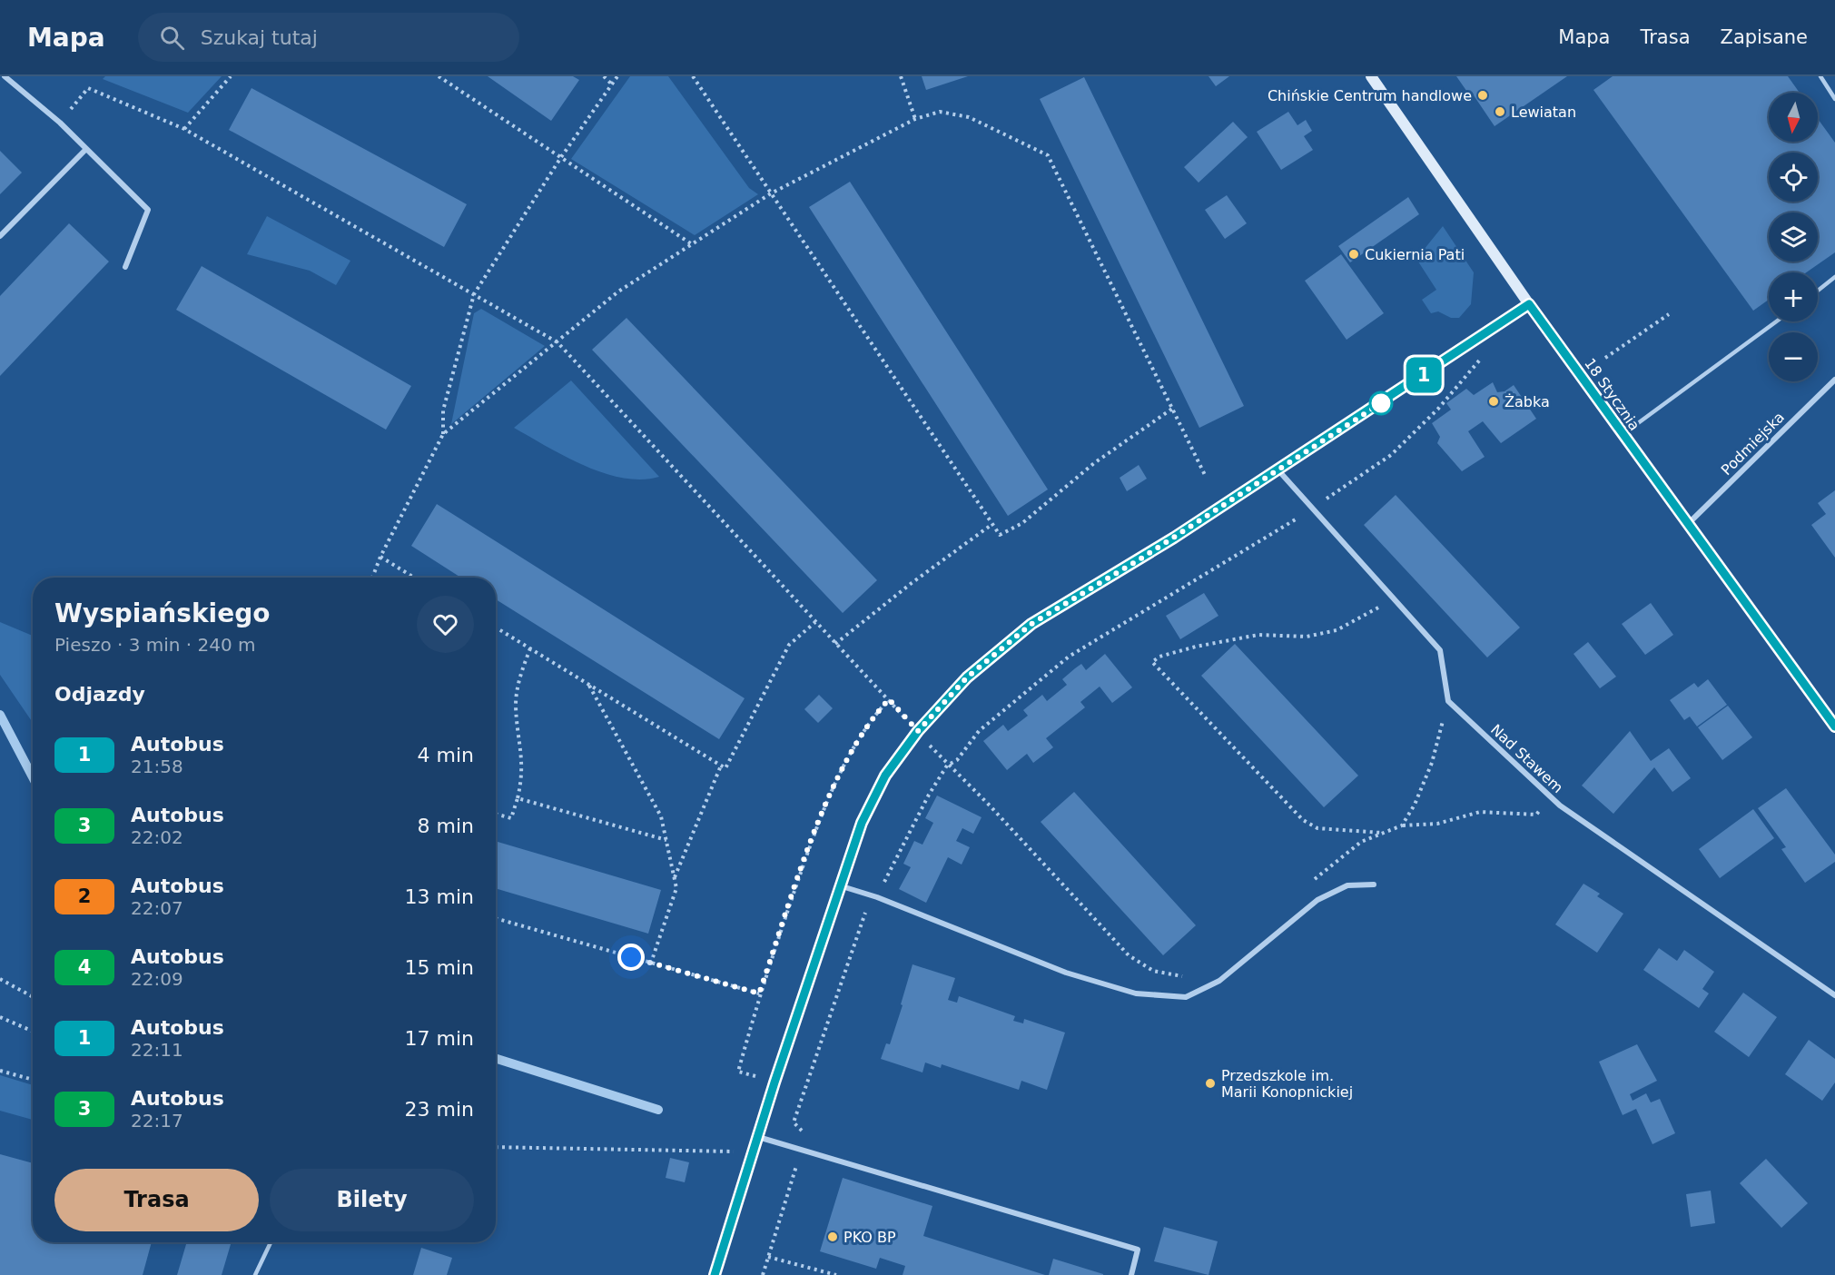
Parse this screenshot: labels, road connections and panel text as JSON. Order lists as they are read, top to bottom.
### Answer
{
  "streets": {
    "street": ["18 Stycznia", "Podmiejska", "Nad Stawem"]
  },
  "crossings": [
    ["18 Stycznia", "Podmiejska"]
  ],
  "places": [
    "Chińskie Centrum handlowe",
    "Lewiatan",
    "Cukiernia Pati",
    "Żabka",
    "Przedszkole im. Marii Konopnickiej",
    "PKO BP"
  ],
  "lines": ["bus line 1"],
  "north": "bottom",
  "page": {
    "header": "Mapa",
    "search": "Szukaj tutaj",
    "nav": ["Mapa", "Trasa", "Zapisane"],
    "on_map": "1",
    "map_buttons": ["+", "−"],
    "heading": [
      ["Wyspiańskiego", "Pieszo · 3 min · 240 m"],
      "Odjazdy"
    ],
    "list": [
      {
        "mark": "1",
        "name": "Autobus",
        "note": "21:58",
        "value": "4 min"
      },
      {
        "mark": "3",
        "name": "Autobus",
        "note": "22:02",
        "value": "8 min"
      },
      {
        "mark": "2",
        "name": "Autobus",
        "note": "22:07",
        "value": "13 min"
      },
      {
        "mark": "4",
        "name": "Autobus",
        "note": "22:09",
        "value": "15 min"
      },
      {
        "mark": "1",
        "name": "Autobus",
        "note": "22:11",
        "value": "17 min"
      },
      {
        "mark": "3",
        "name": "Autobus",
        "note": "22:17",
        "value": "23 min"
      }
    ],
    "buttons": ["Trasa", "Bilety"]
  }
}
